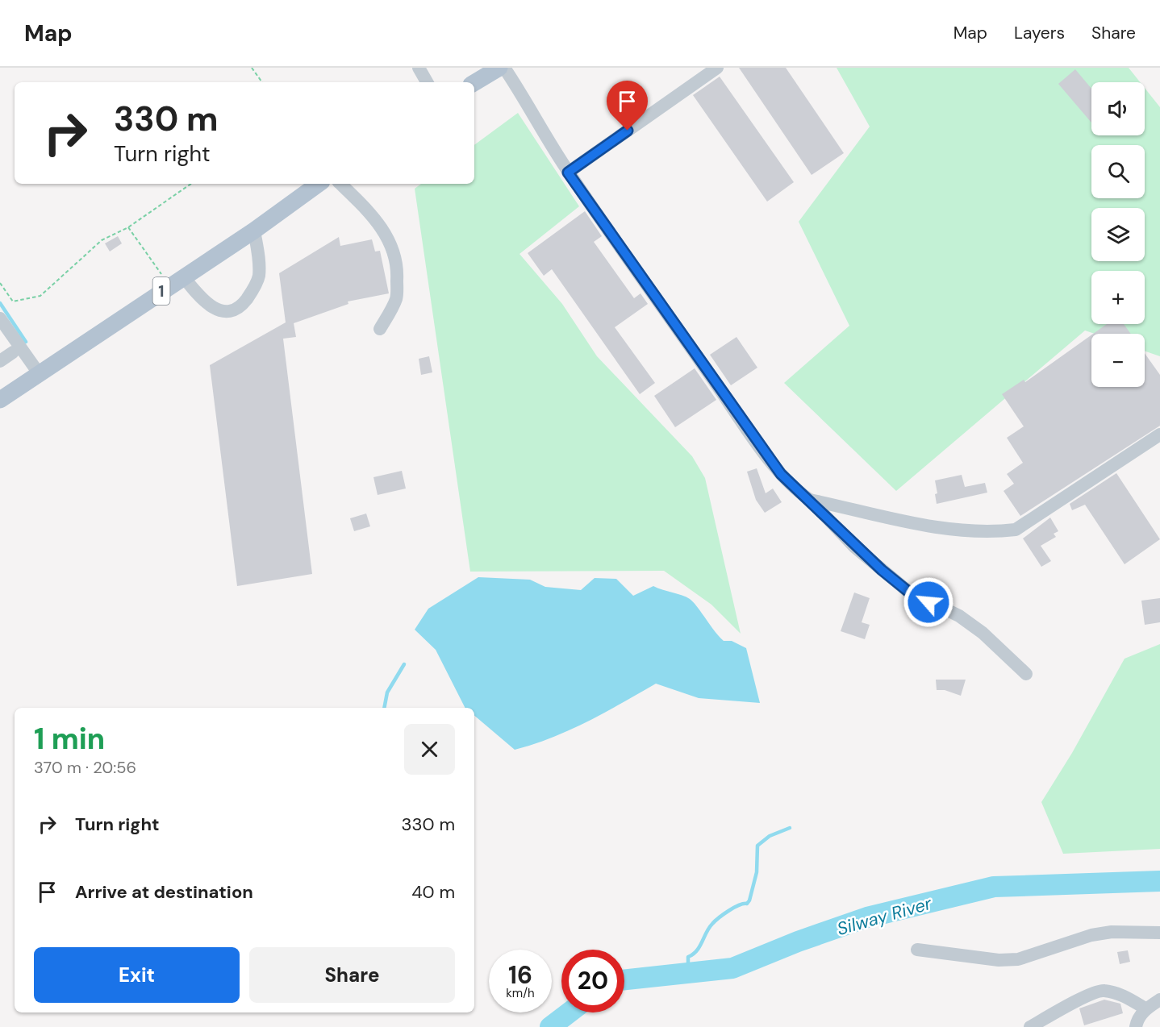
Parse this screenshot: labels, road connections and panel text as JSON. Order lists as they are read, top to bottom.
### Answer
{
  "streets": {
    "main road": ["1"]
  },
  "water": ["Silway River"],
  "page": {
    "header": "Map",
    "nav": ["Map", "Layers", "Share"],
    "map_buttons": ["+", "−"],
    "turn": ["330 m", "Turn right"],
    "heading": ["1 min", "370 m · 20:56"],
    "list": [
      {
        "name": "Turn right",
        "value": "330 m"
      },
      {
        "name": "Arrive at destination",
        "value": "40 m"
      }
    ],
    "buttons": ["Exit", "Share"],
    "speed": "16 km/h",
    "limit": "20"
  }
}
